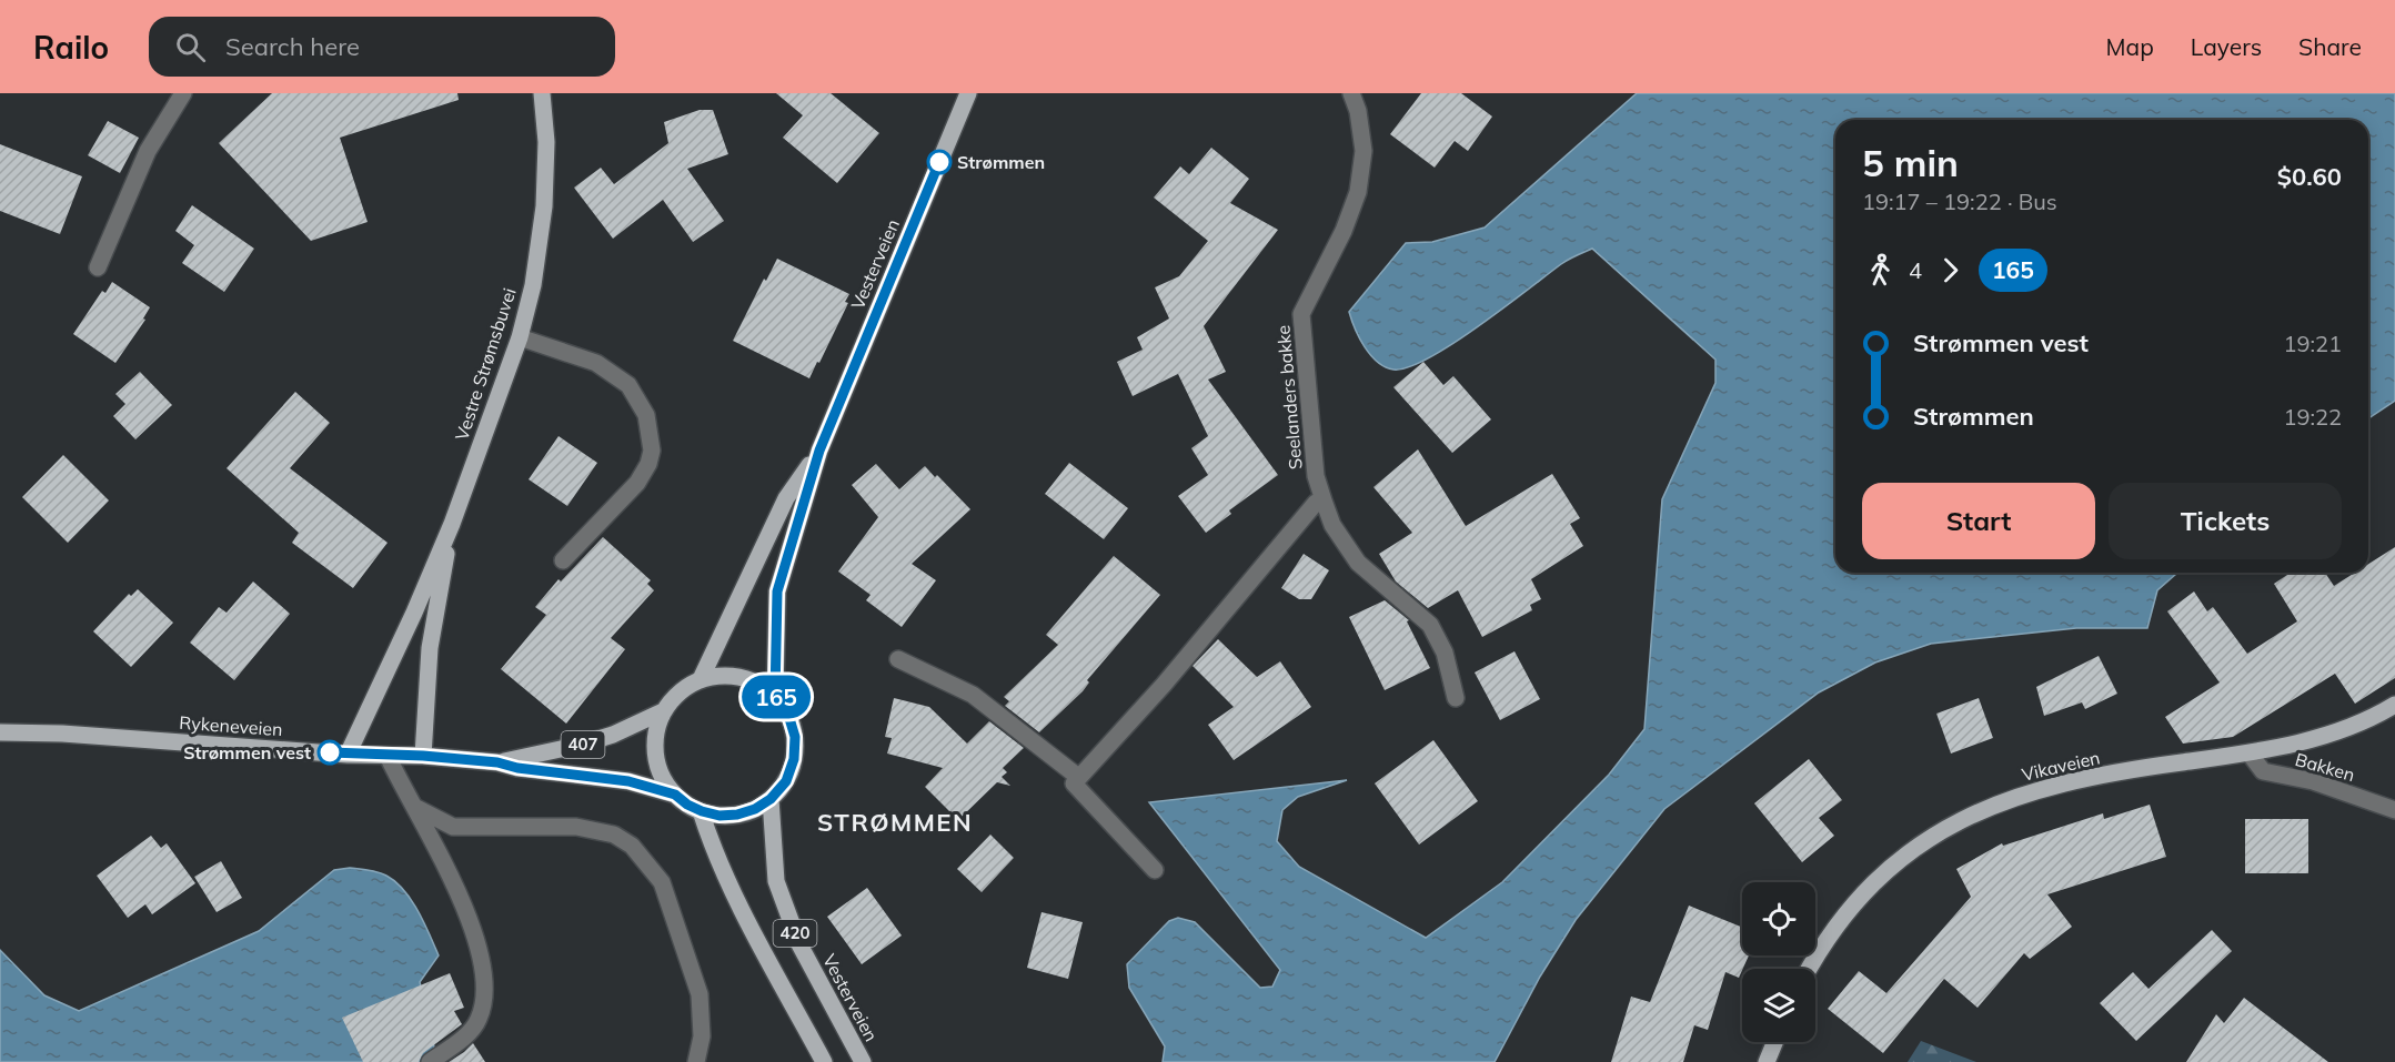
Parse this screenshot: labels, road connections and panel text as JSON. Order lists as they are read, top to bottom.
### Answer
{
  "streets": {
    "main road": [
      "Vesterveien",
      "Vestre Strømsbuvei",
      "Rykeneveien",
      "407",
      "Vikaveien",
      "420"
    ],
    "street": ["Seelanders bakke", "Bakken"]
  },
  "crossings": [
    ["Vesterveien", "Rykeneveien"],
    ["Vesterveien", "420"],
    ["Vestre Strømsbuvei", "Rykeneveien"],
    ["Rykeneveien", "420"],
    ["Vikaveien", "Bakken"]
  ],
  "districts": ["STRØMMEN"],
  "places": ["Strømmen", "Strømmen vest"],
  "lines": ["bus line 165"],
  "page": {
    "header": "Railo",
    "search": "Search here",
    "nav": ["Map", "Layers", "Share"],
    "on_map": "165",
    "heading": ["5 min", "19:17 – 19:22 · Bus", "$0.60"],
    "legs": ["4", "165"],
    "list": [
      {
        "name": "Strømmen vest",
        "value": "19:21"
      },
      {
        "name": "Strømmen",
        "value": "19:22"
      }
    ],
    "buttons": ["Start", "Tickets"]
  }
}
